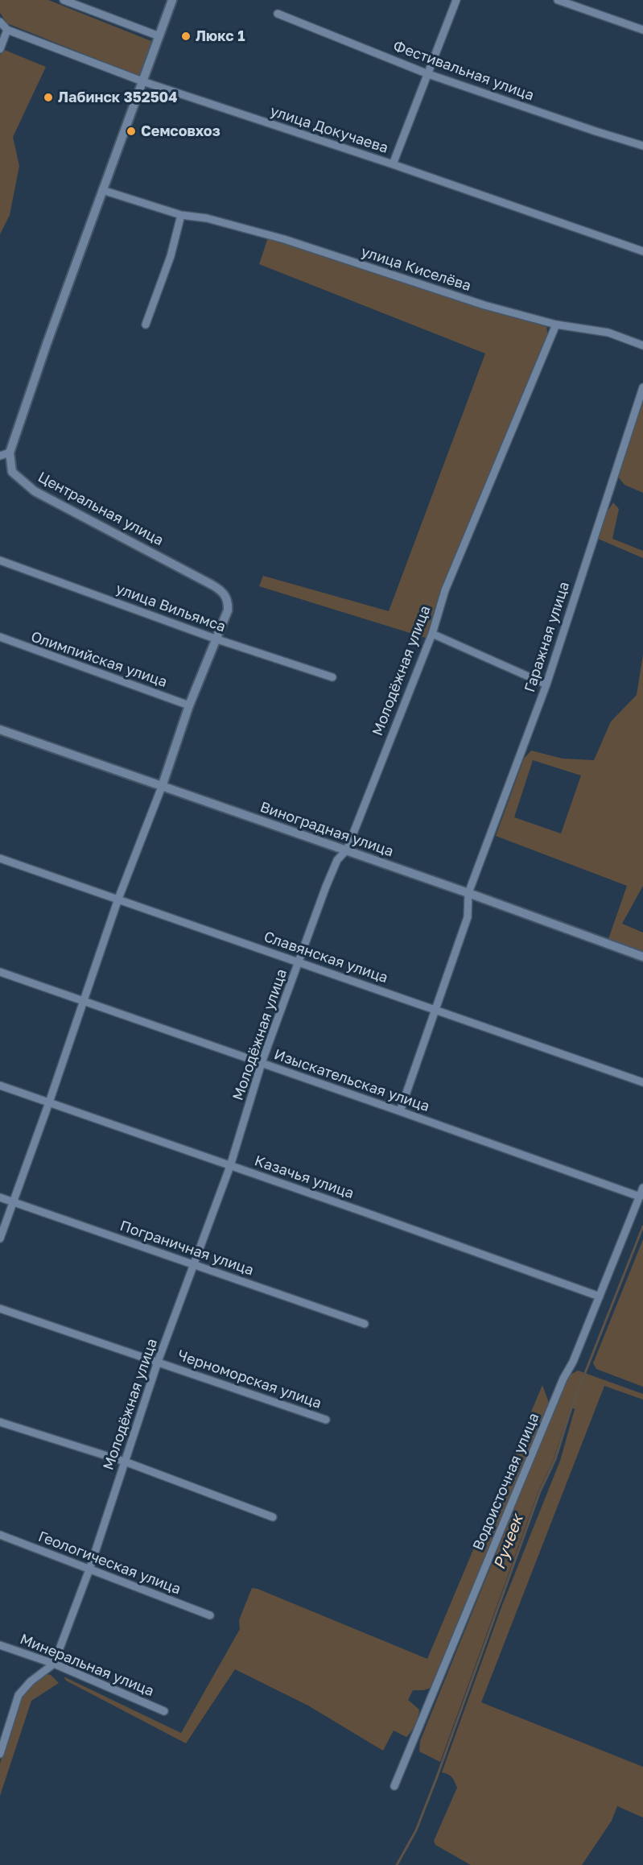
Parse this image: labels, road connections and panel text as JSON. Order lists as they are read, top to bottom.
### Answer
{
  "streets": {
    "street": [
      "Фестивальная улица",
      "улица Докучаева",
      "улица Киселёва",
      "Центральная улица",
      "улица Вильямса",
      "Гаражная улица",
      "Олимпийская улица",
      "Молодёжная улица",
      "Виноградная улица",
      "Славянская улица",
      "Изыскательская улица",
      "Казачья улица",
      "Пограничная улица",
      "Черноморская улица",
      "Водоисточная улица",
      "Геологическая улица",
      "Минеральная улица"
    ]
  },
  "crossings": [
    ["улица Киселёва", "Молодёжная улица"],
    ["Центральная улица", "улица Вильямса"],
    ["Центральная улица", "Олимпийская улица"],
    ["Центральная улица", "Виноградная улица"],
    ["Гаражная улица", "Виноградная улица"],
    ["Гаражная улица", "Славянская улица"],
    ["Гаражная улица", "Изыскательская улица"],
    ["Молодёжная улица", "Виноградная улица"],
    ["Молодёжная улица", "Славянская улица"],
    ["Молодёжная улица", "Изыскательская улица"],
    ["Молодёжная улица", "Казачья улица"],
    ["Молодёжная улица", "Пограничная улица"],
    ["Молодёжная улица", "Черноморская улица"],
    ["Молодёжная улица", "Геологическая улица"],
    ["Молодёжная улица", "Минеральная улица"],
    ["Изыскательская улица", "Водоисточная улица"],
    ["Казачья улица", "Водоисточная улица"]
  ],
  "water": ["Ручеек"],
  "places": ["Люкс 1", "Лабинск 352504", "Семсовхоз"]
}
